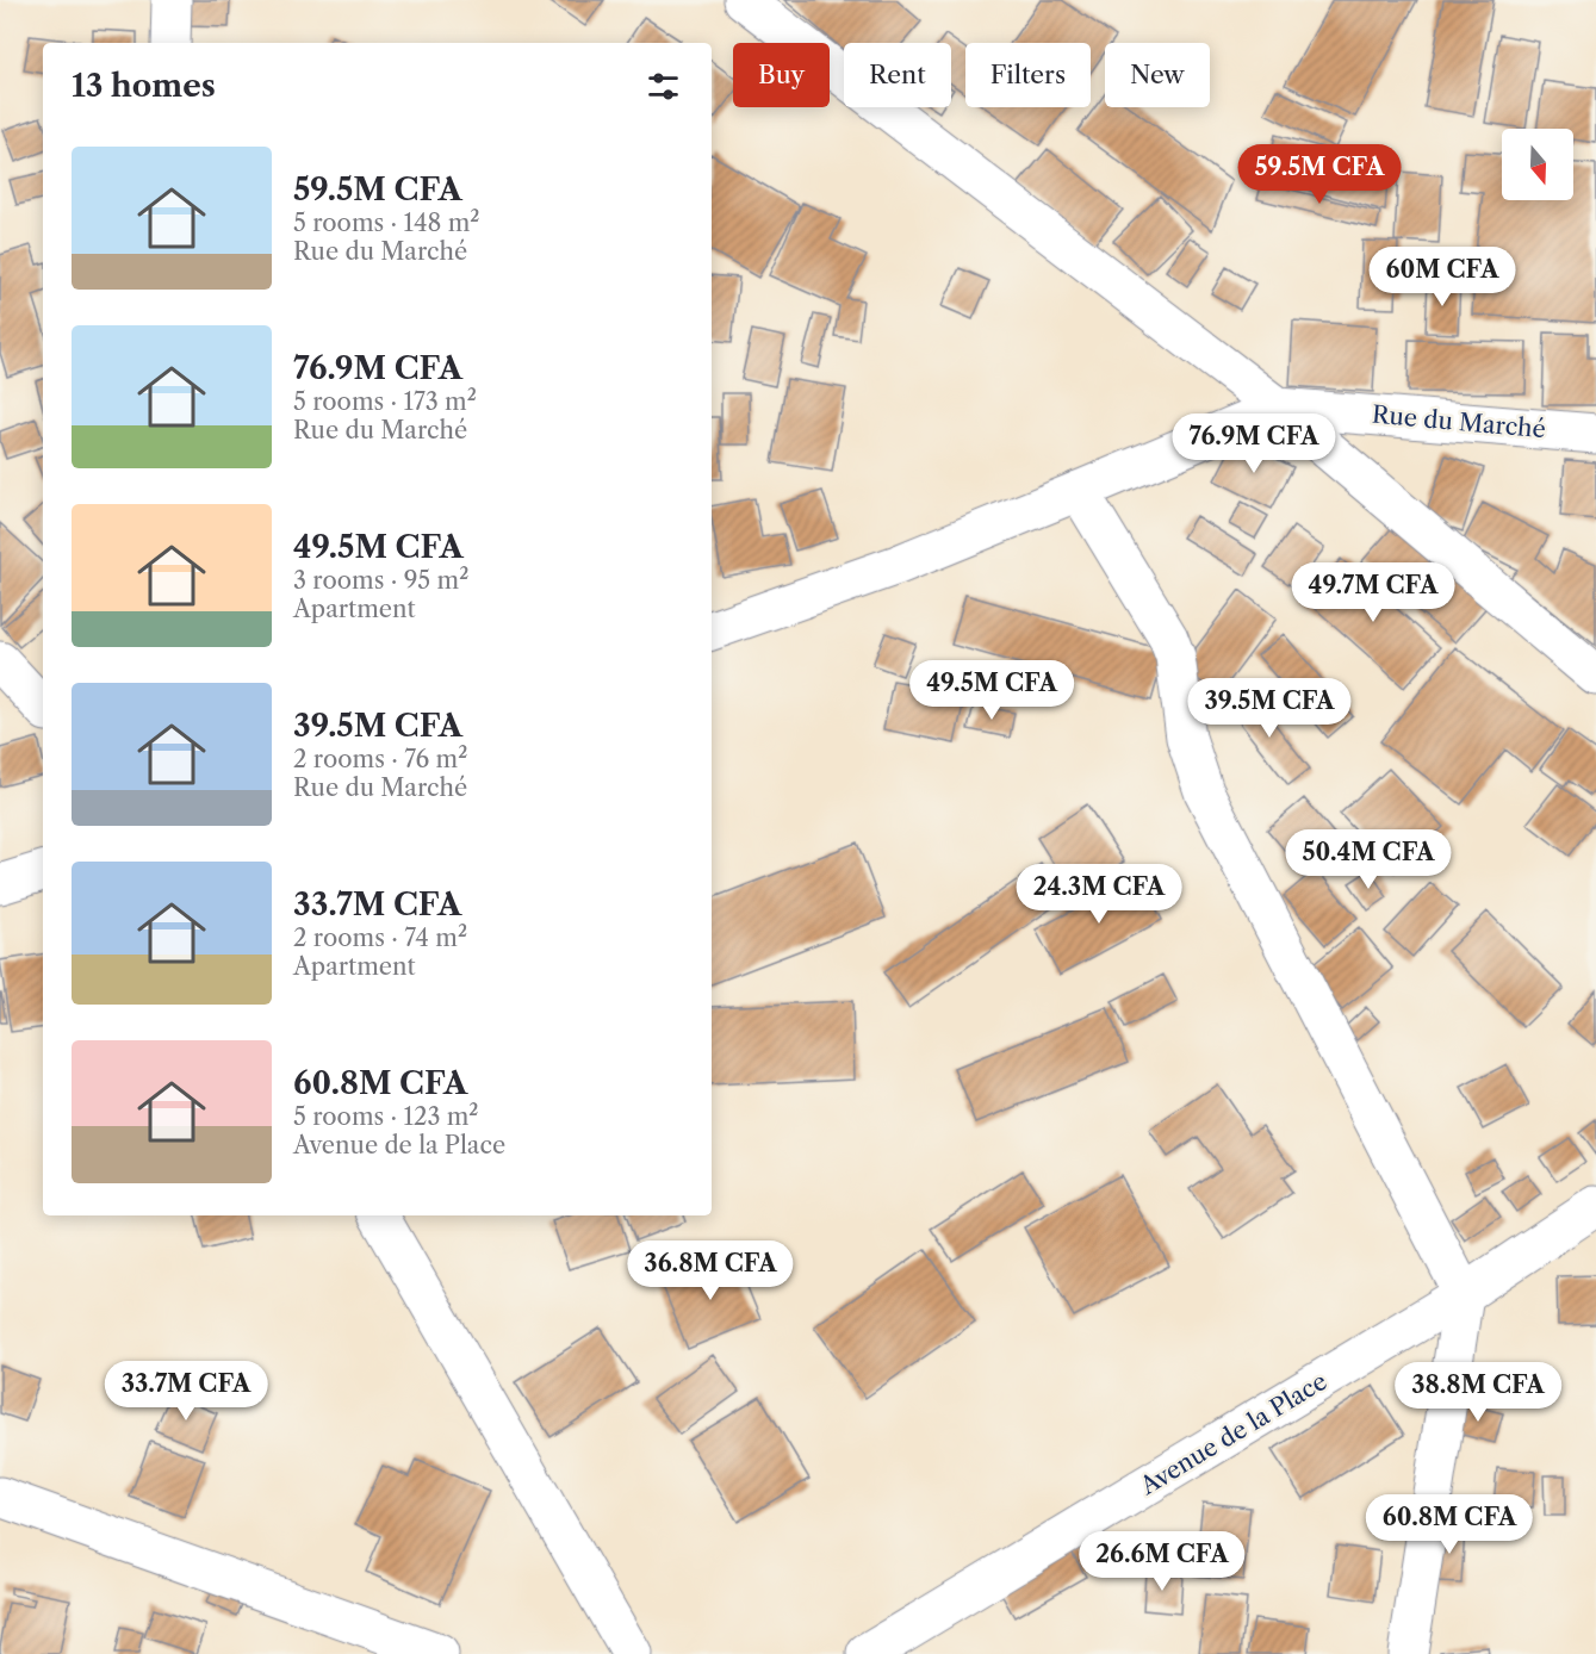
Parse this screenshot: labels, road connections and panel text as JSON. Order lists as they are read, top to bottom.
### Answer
{
  "streets": {
    "street": ["Rue du Marché", "Avenue de la Place"]
  },
  "north": "bottom",
  "page": {
    "chip": [
      "Buy",
      "Rent",
      "Filters",
      "New"
    ],
    "heading": "13 homes",
    "list": [
      {
        "name": "59.5M CFA",
        "note": "5 rooms · 148 m² · Rue du Marché"
      },
      {
        "name": "76.9M CFA",
        "note": "5 rooms · 173 m² · Rue du Marché"
      },
      {
        "name": "49.5M CFA",
        "note": "3 rooms · 95 m² · Apartment"
      },
      {
        "name": "39.5M CFA",
        "note": "2 rooms · 76 m² · Rue du Marché"
      },
      {
        "name": "33.7M CFA",
        "note": "2 rooms · 74 m² · Apartment"
      },
      {
        "name": "60.8M CFA",
        "note": "5 rooms · 123 m² · Avenue de la Place"
      }
    ],
    "price": [
      "59.5M CFA",
      "60M CFA",
      "76.9M CFA",
      "49.7M CFA",
      "49.5M CFA",
      "39.5M CFA",
      "50.4M CFA",
      "24.3M CFA",
      "36.8M CFA",
      "33.7M CFA",
      "38.8M CFA",
      "60.8M CFA",
      "26.6M CFA"
    ]
  }
}
